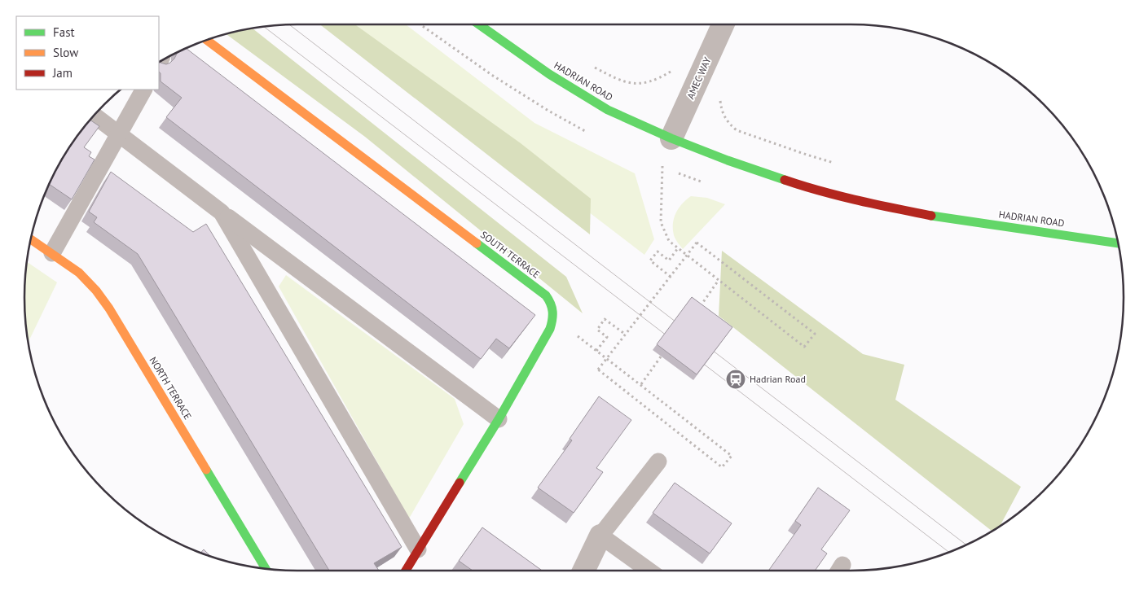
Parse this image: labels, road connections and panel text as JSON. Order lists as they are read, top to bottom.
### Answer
{
  "streets": {
    "street": [
      "AMEC WAY",
      "HADRIAN ROAD",
      "SOUTH TERRACE",
      "NORTH TERRACE"
    ]
  },
  "crossings": [
    ["AMEC WAY", "HADRIAN ROAD"]
  ],
  "places": {
    "station": ["Hadrian Road"]
  },
  "legend": ["Fast", "Slow", "Jam"]
}
